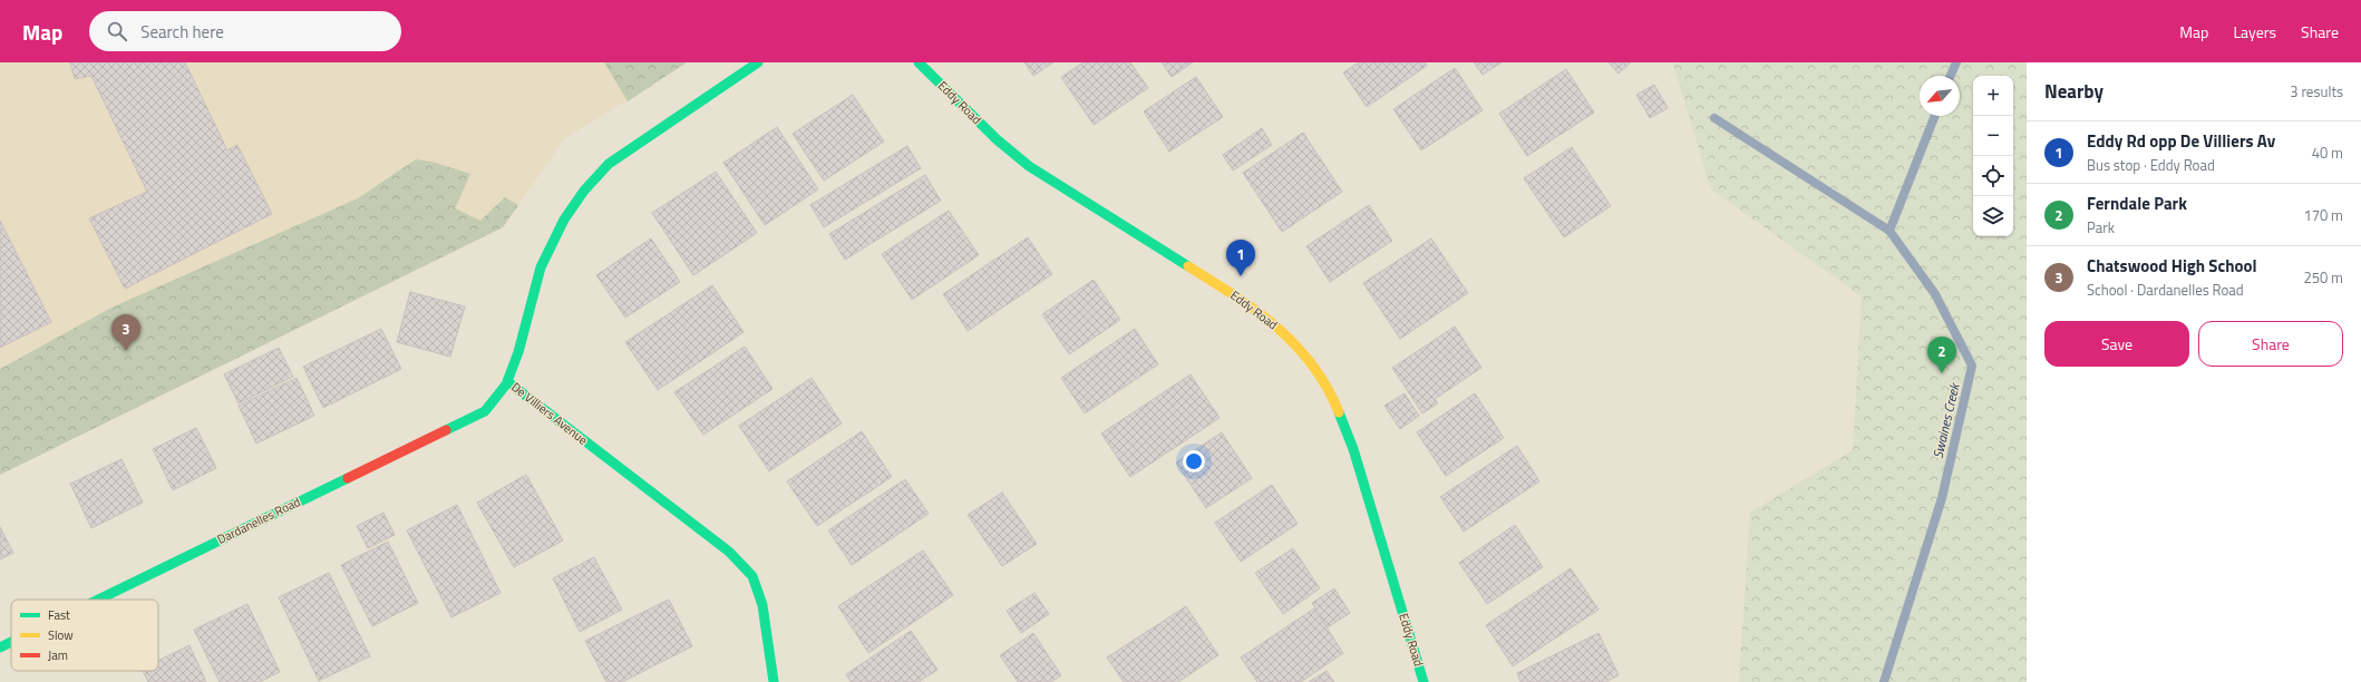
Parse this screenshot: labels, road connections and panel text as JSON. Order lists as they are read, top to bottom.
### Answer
{
  "streets": {
    "street": ["Eddy Road", "De Villiers Avenue", "Dardanelles Road"]
  },
  "crossings": [
    ["De Villiers Avenue", "Dardanelles Road"]
  ],
  "water": ["Swaines Creek"],
  "legend": ["Fast", "Slow", "Jam"],
  "north": "bottom left",
  "page": {
    "header": "Map",
    "search": "Search here",
    "nav": ["Map", "Layers", "Share"],
    "heading": ["Nearby", "3 results"],
    "map_buttons": ["+", "−"],
    "list": [
      {
        "mark": "1",
        "name": "Eddy Rd opp De Villiers Av",
        "note": "Bus stop · Eddy Road",
        "value": "40 m"
      },
      {
        "mark": "2",
        "name": "Ferndale Park",
        "note": "Park",
        "value": "170 m"
      },
      {
        "mark": "3",
        "name": "Chatswood High School",
        "note": "School · Dardanelles Road",
        "value": "250 m"
      }
    ],
    "pins": ["1", "3", "2"],
    "buttons": ["Save", "Share"]
  }
}
